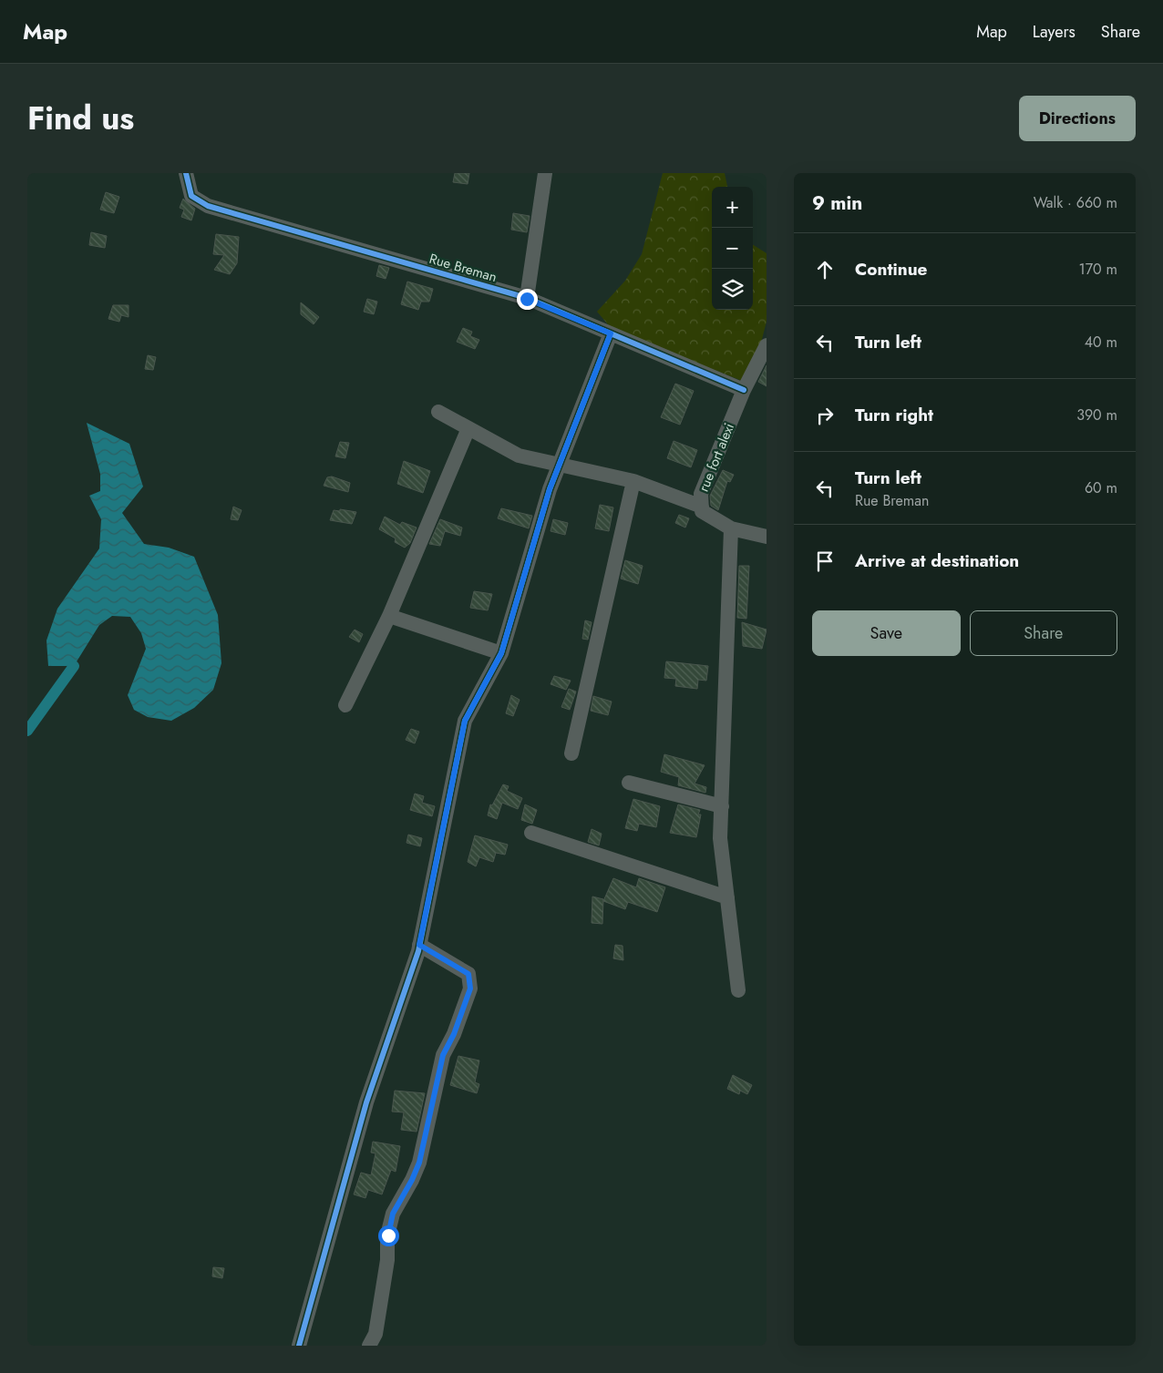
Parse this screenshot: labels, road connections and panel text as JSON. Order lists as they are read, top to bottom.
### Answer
{
  "streets": {
    "street": ["Rue Breman", "rue fort alexi"]
  },
  "crossings": [
    ["Rue Breman", "rue fort alexi"]
  ],
  "page": {
    "header": "Map",
    "nav": ["Map", "Layers", "Share"],
    "title": "Find us",
    "buttons": [
      "Directions",
      ["Save", "Share"]
    ],
    "heading": ["9 min", "Walk · 660 m"],
    "map_buttons": ["+", "−"],
    "list": [
      ["Continue", "170 m"],
      ["Turn left", "40 m"],
      ["Turn right", "390 m"],
      ["Turn left", "Rue Breman", "60 m"],
      "Arrive at destination"
    ]
  }
}
